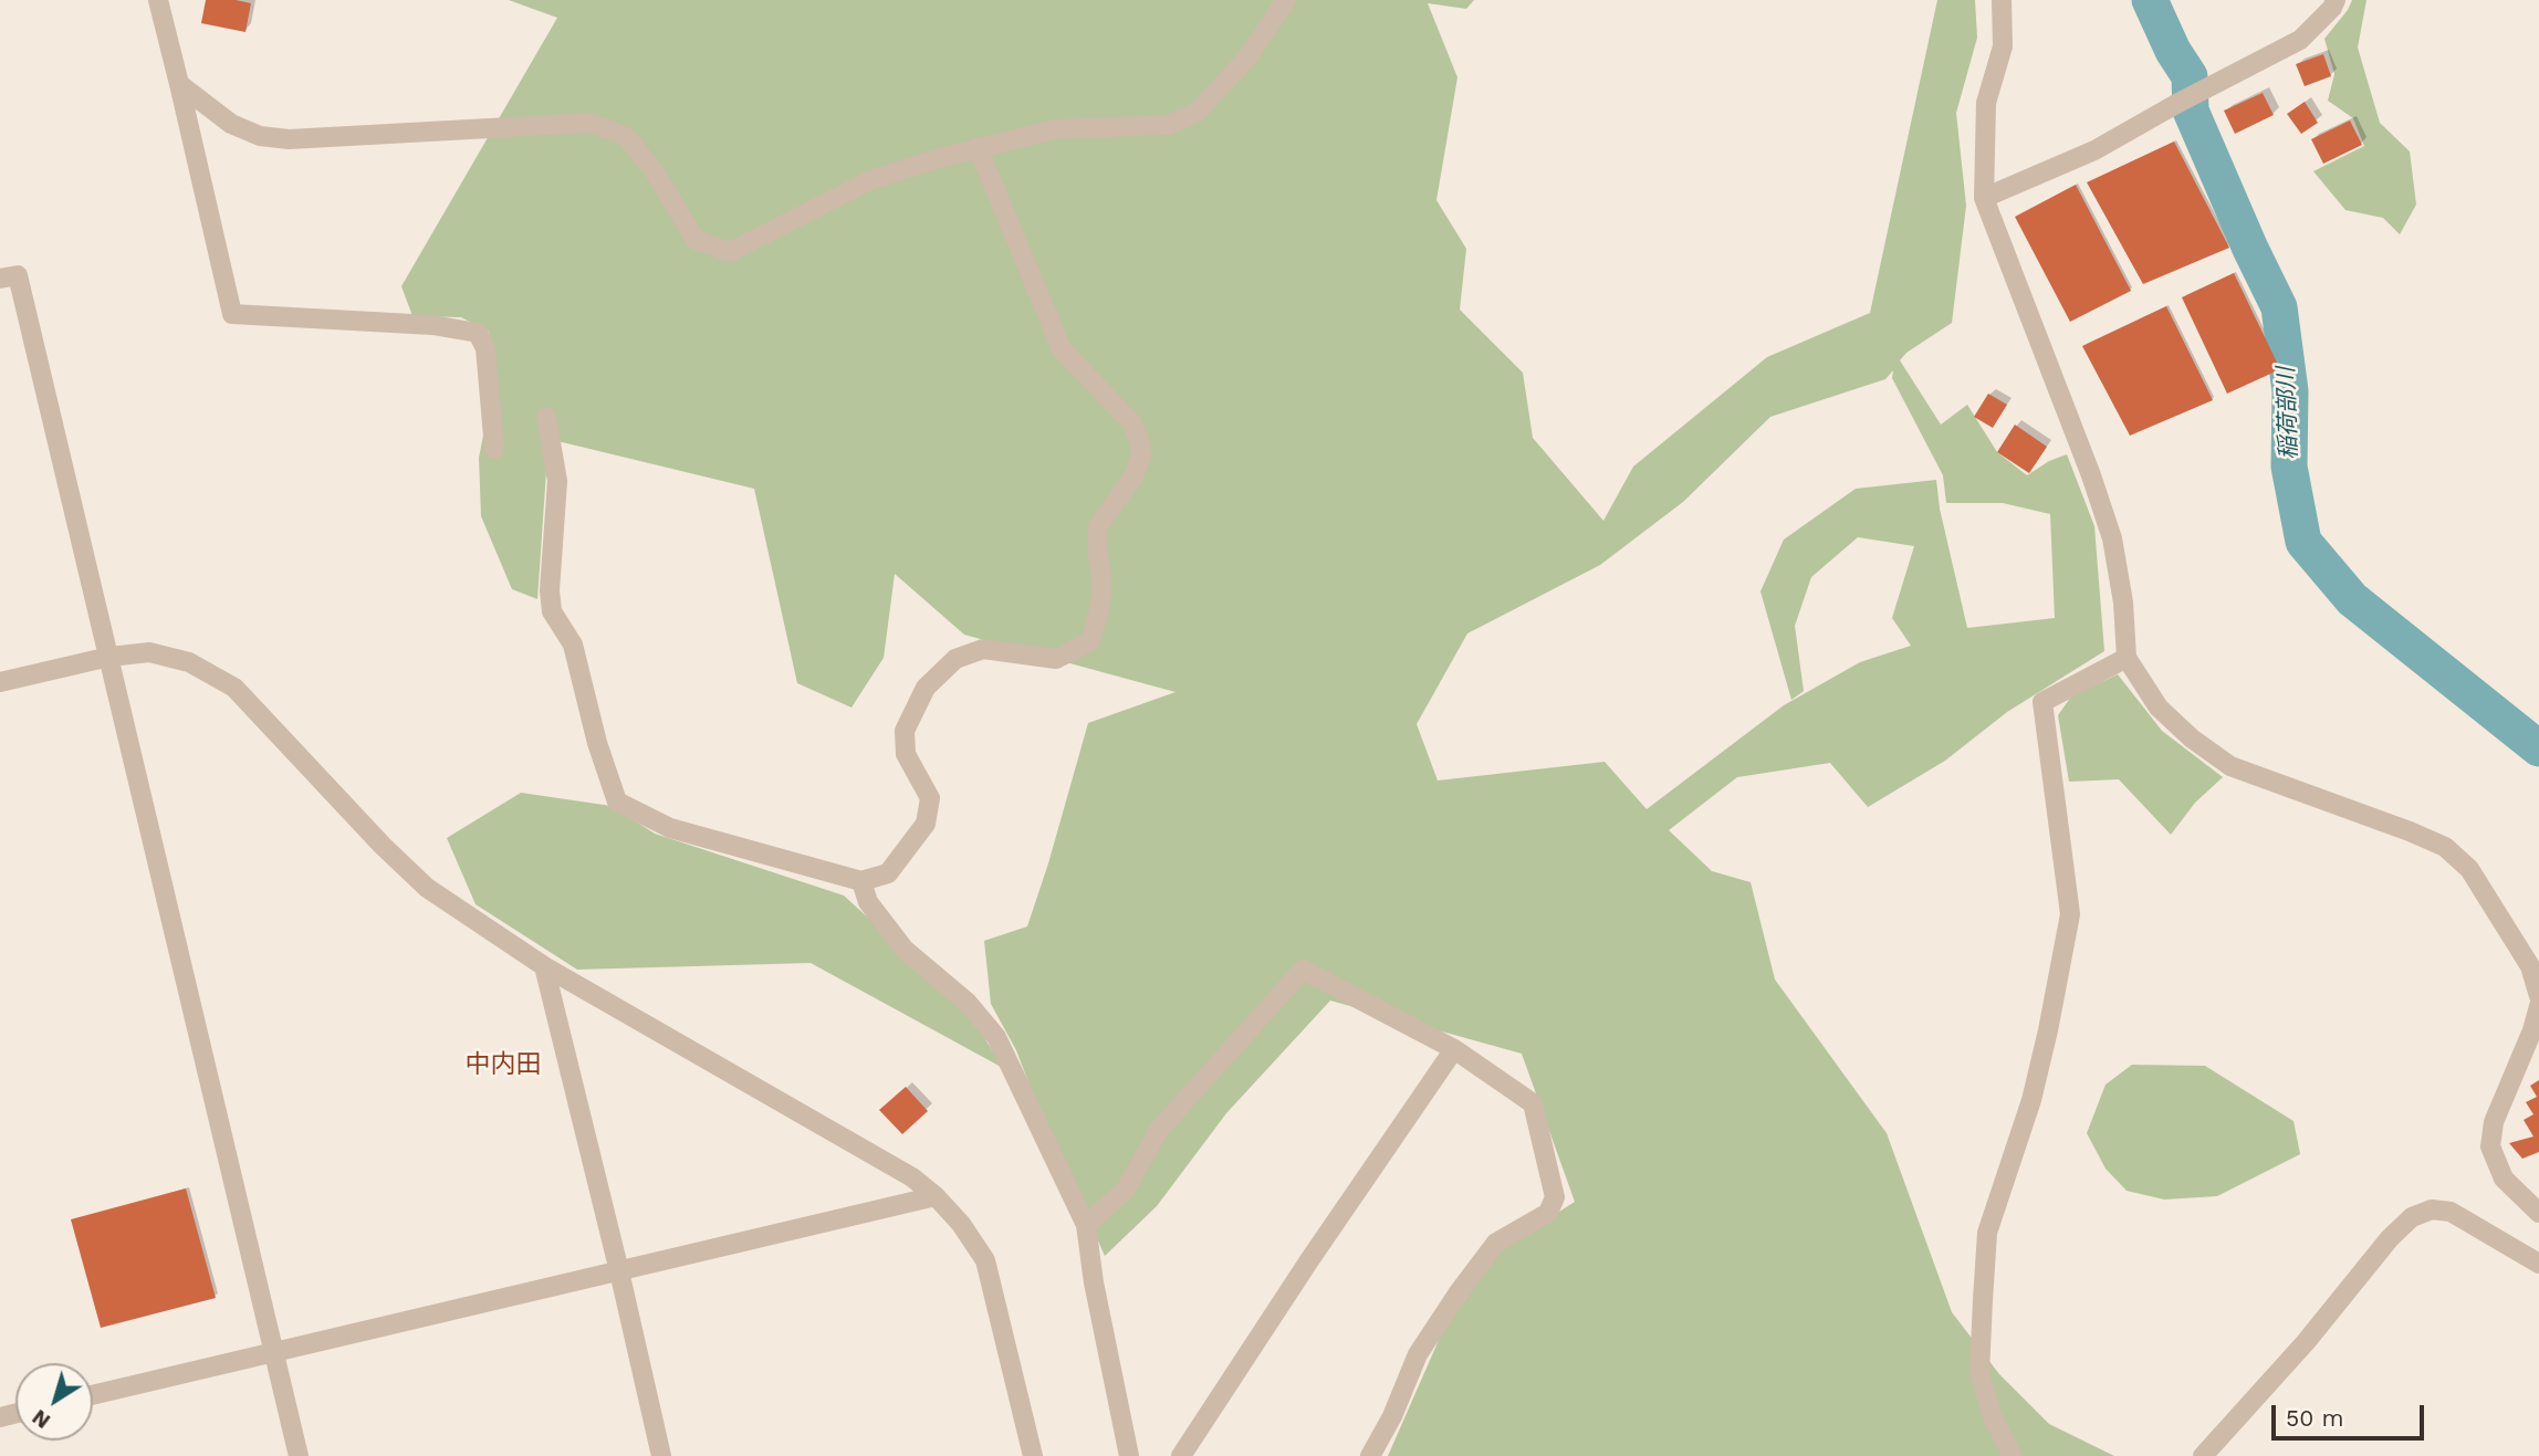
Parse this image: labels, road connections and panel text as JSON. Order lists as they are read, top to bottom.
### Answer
{
  "districts": ["中内田"],
  "water": ["稲荷部川"],
  "scale_bar": "50 m",
  "north": "bottom left"
}
